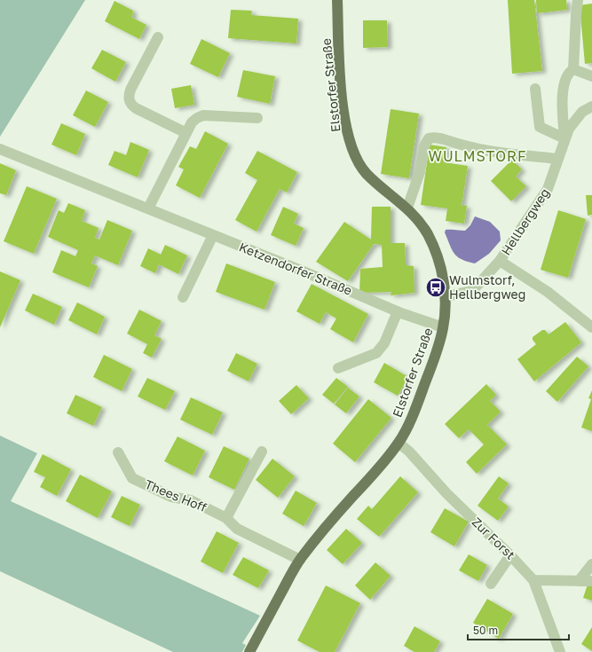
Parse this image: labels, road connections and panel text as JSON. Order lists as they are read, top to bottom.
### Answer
{
  "streets": {
    "main road": ["Elstorfer Straße"],
    "street": [
      "Hellbergweg",
      "Ketzendorfer Straße",
      "Thees Hoff",
      "Zur Forst"
    ]
  },
  "crossings": [
    ["Elstorfer Straße", "Hellbergweg"],
    ["Elstorfer Straße", "Ketzendorfer Straße"],
    ["Elstorfer Straße", "Thees Hoff"],
    ["Elstorfer Straße", "Zur Forst"]
  ],
  "districts": ["WULMSTORF"],
  "places": {
    "bus stop": ["Wulmstorf, Hellbergweg"]
  },
  "scale_bar": "50 m"
}
